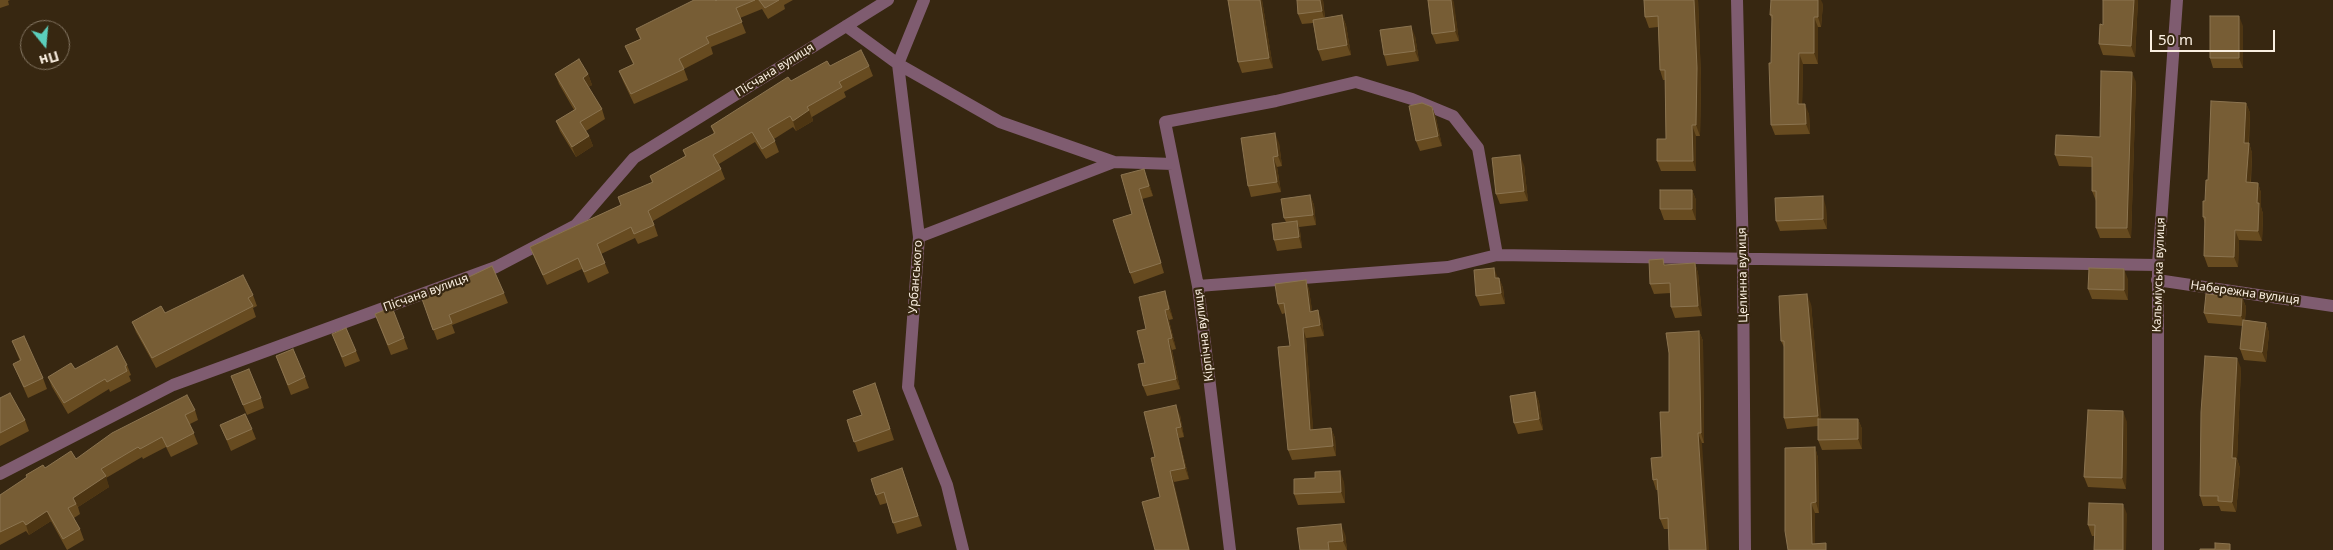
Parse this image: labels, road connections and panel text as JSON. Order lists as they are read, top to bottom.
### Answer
{
  "streets": {
    "street": [
      "Пiсчана вулиця",
      "Целинна вулиця",
      "Кальміуська вулиця",
      "Урбанського",
      "Набережна вулиця",
      "Кiрпiчна вулиця"
    ]
  },
  "crossings": [
    ["Кальміуська вулиця", "Набережна вулиця"]
  ],
  "scale_bar": "50 m",
  "north": "bottom"
}
